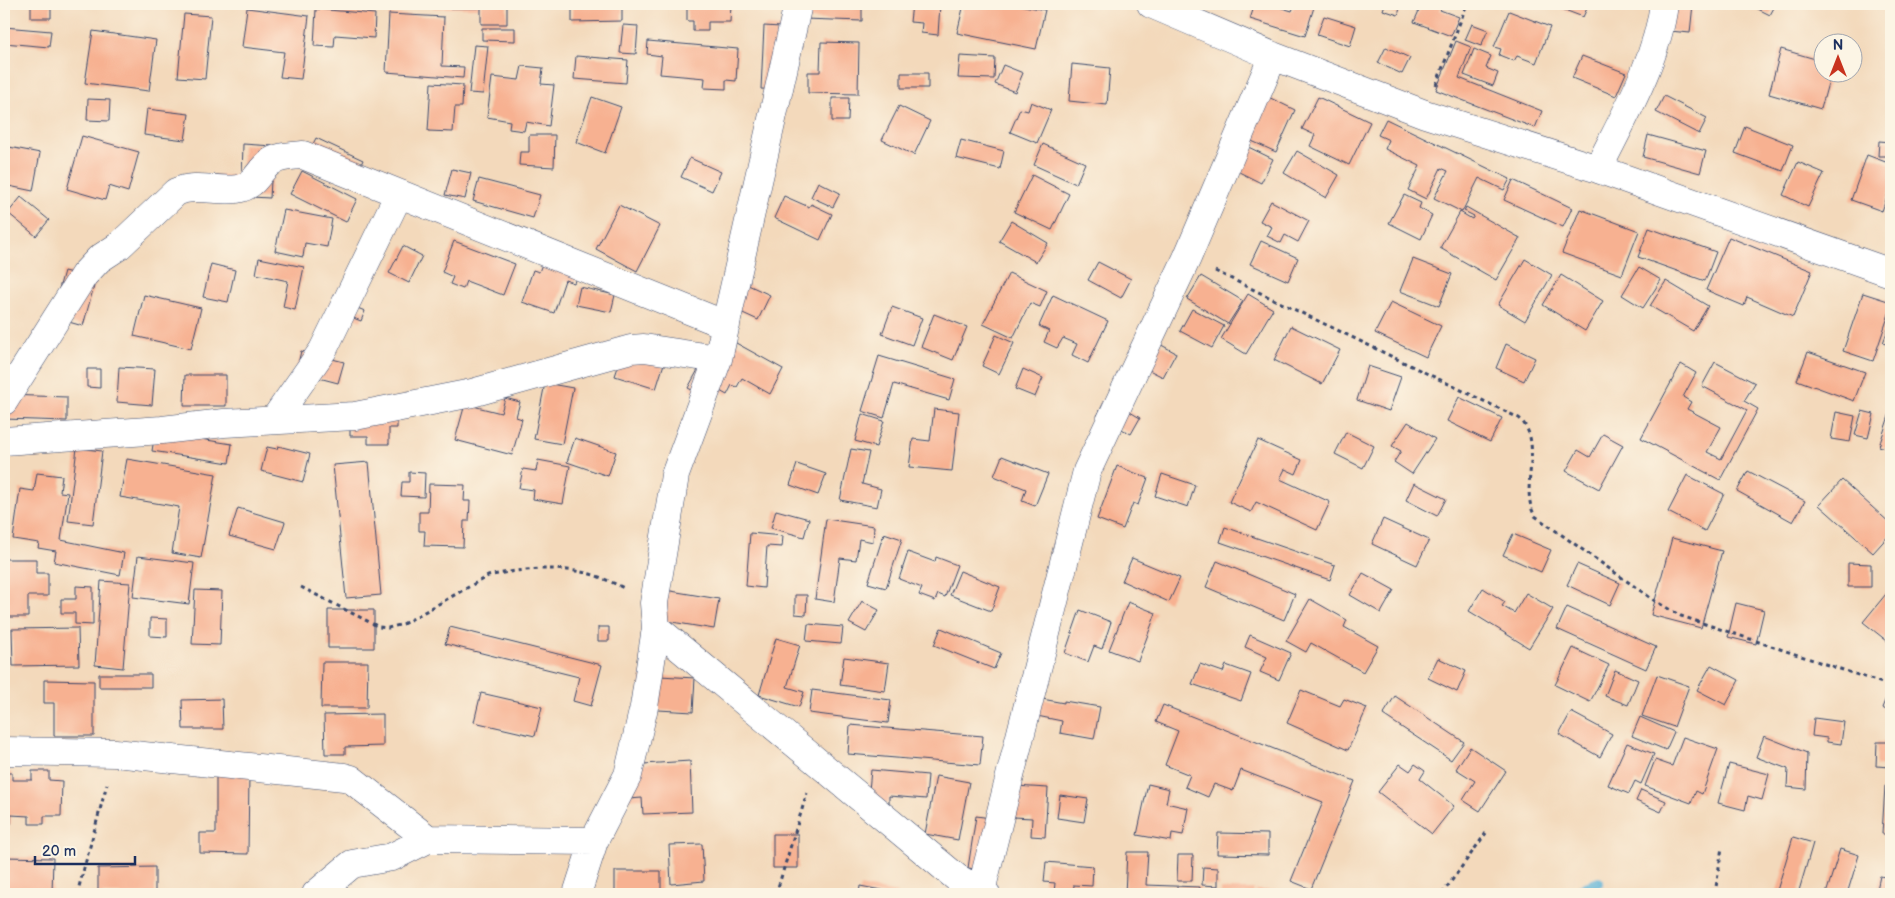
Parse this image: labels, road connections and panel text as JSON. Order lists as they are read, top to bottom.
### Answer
{
  "scale_bar": "20 m",
  "north": "top"
}
